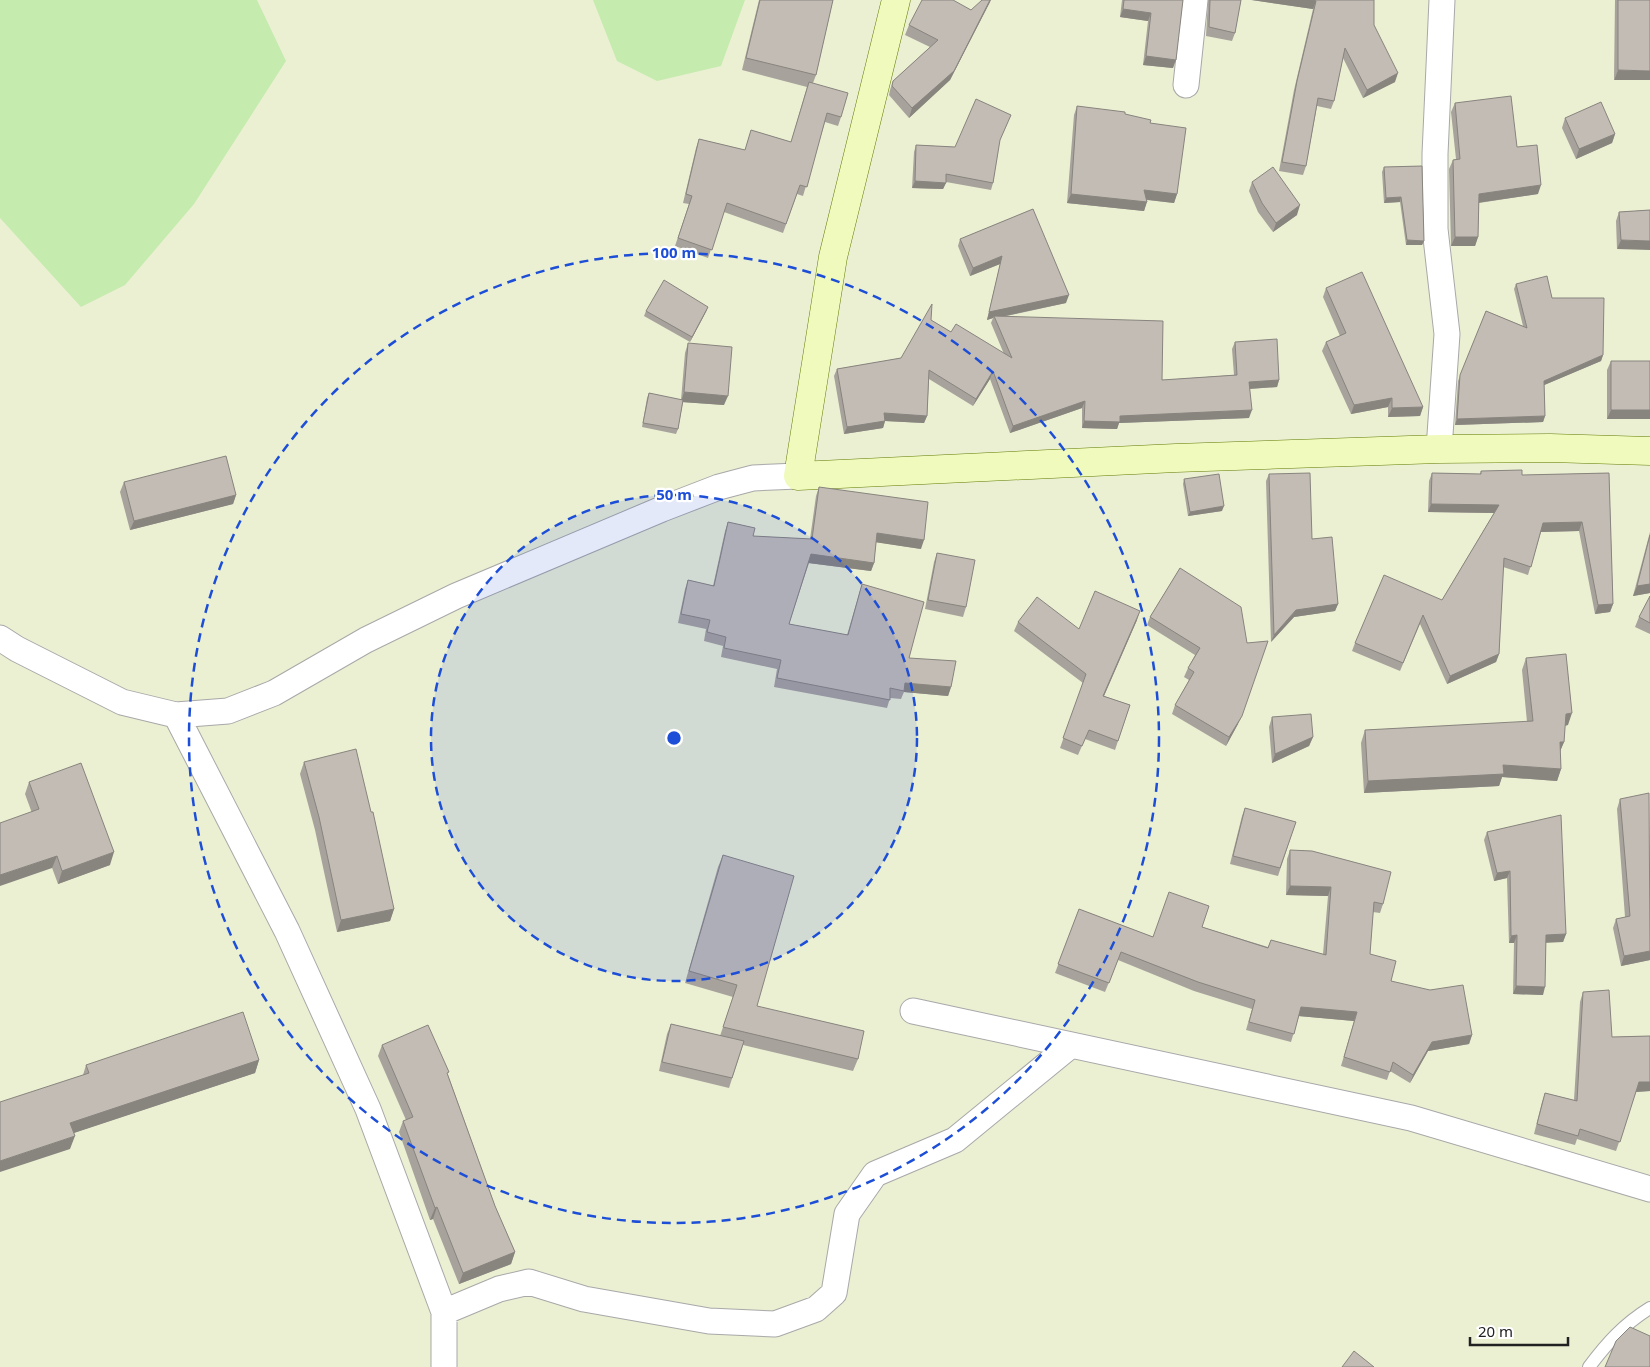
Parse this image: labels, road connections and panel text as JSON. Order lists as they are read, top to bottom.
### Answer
{
  "scale_bar": "20 m",
  "rings": ["100 m", "50 m"]
}
